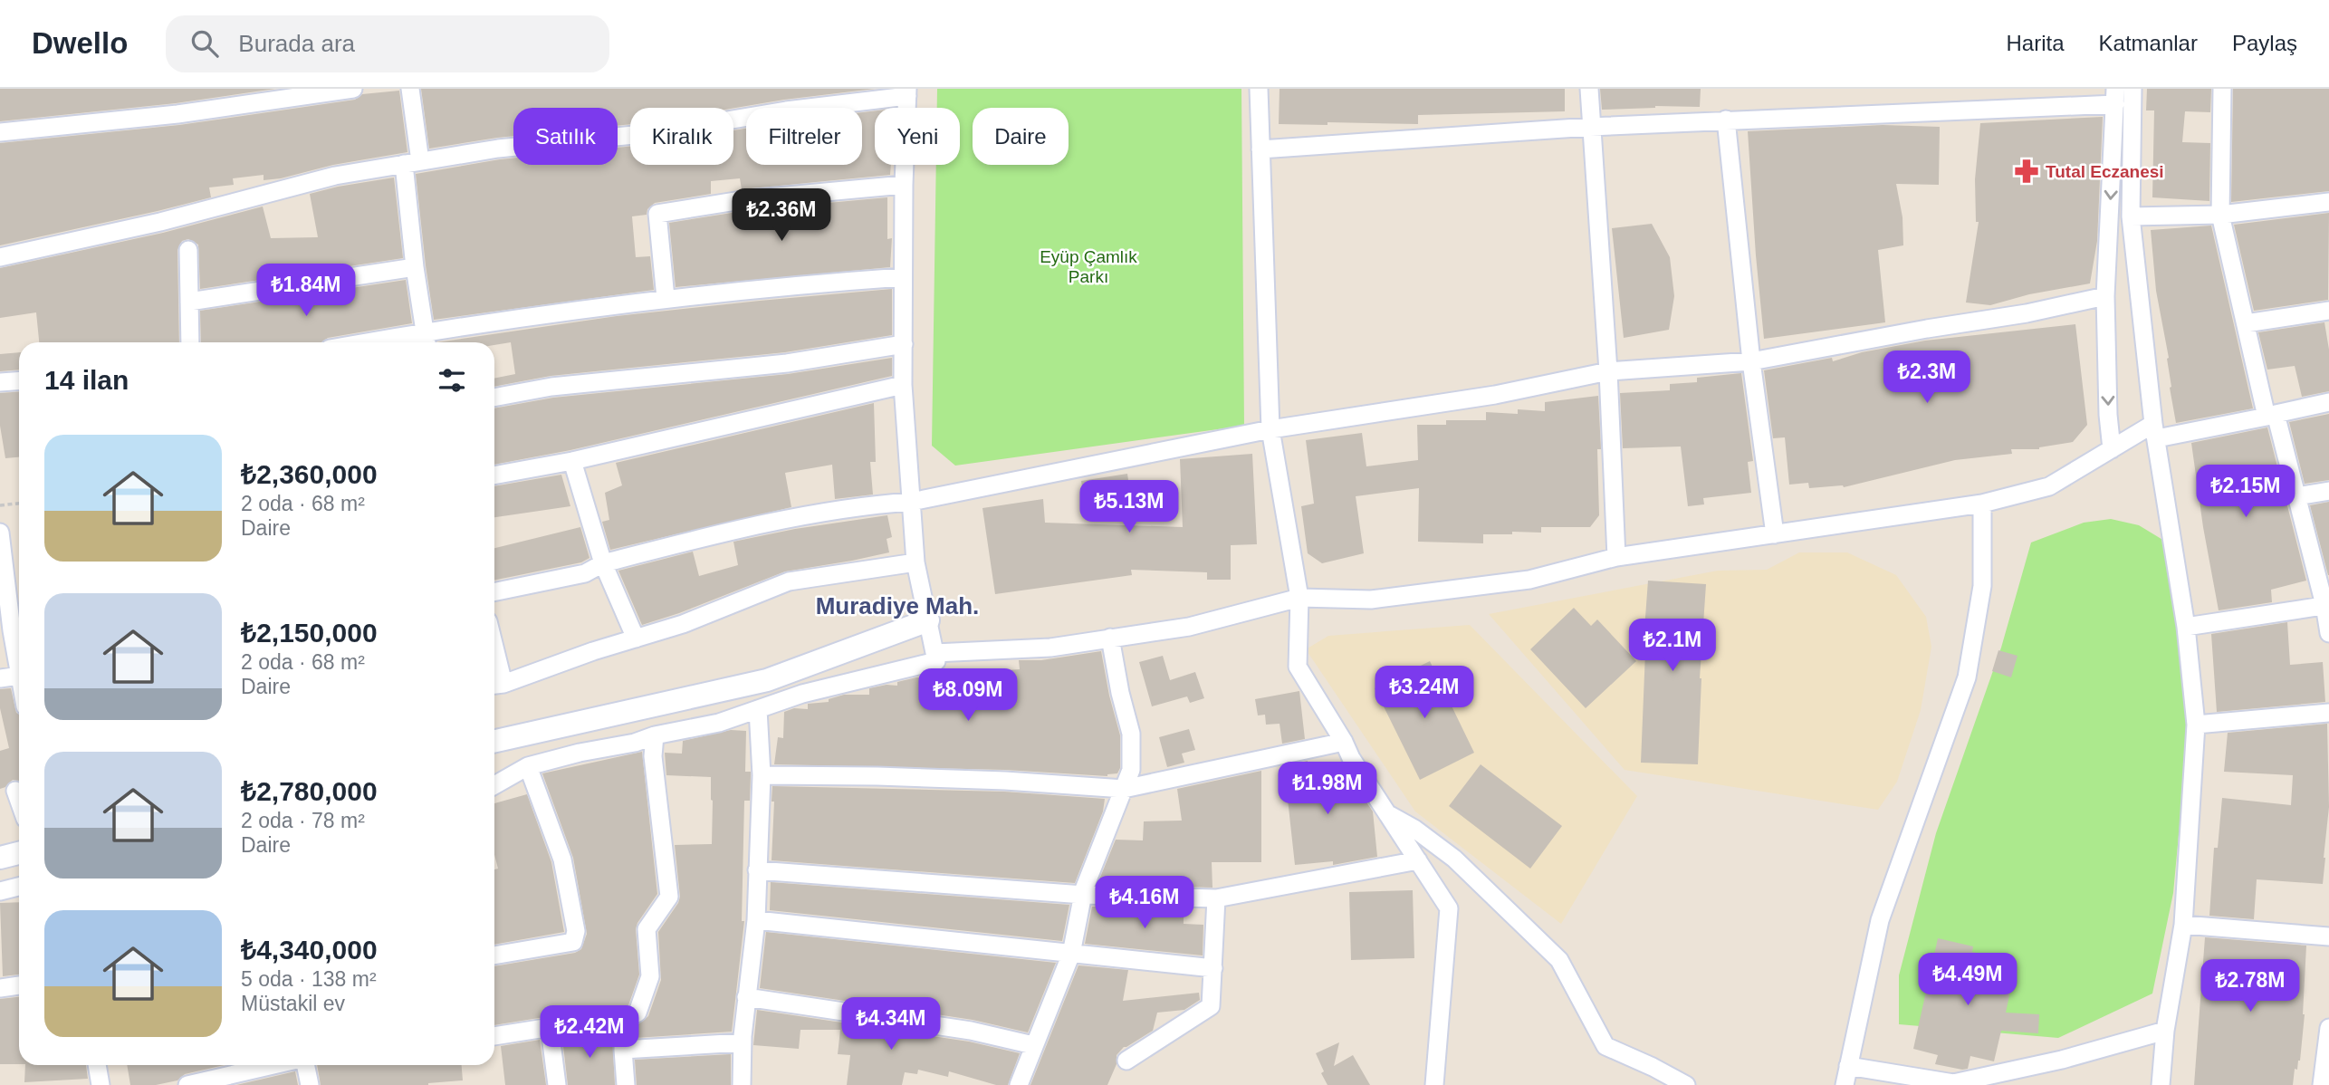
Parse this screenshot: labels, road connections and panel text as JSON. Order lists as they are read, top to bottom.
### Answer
{
  "districts": ["Muradiye Mah."],
  "parks": ["Eyüp Çamlık Parkı"],
  "places": {
    "pharmacy": ["Tutal Eczanesi"]
  },
  "page": {
    "header": "Dwello",
    "search": "Burada ara",
    "nav": ["Harita", "Katmanlar", "Paylaş"],
    "chip": [
      "Satılık",
      "Kiralık",
      "Filtreler",
      "Yeni",
      "Daire"
    ],
    "price": [
      "₺2.36M",
      "₺1.84M",
      "₺2.3M",
      "₺2.15M",
      "₺5.13M",
      "₺2.1M",
      "₺3.24M",
      "₺8.09M",
      "₺1.98M",
      "₺4.16M",
      "₺4.49M",
      "₺2.78M",
      "₺4.34M",
      "₺2.42M"
    ],
    "heading": "14 ilan",
    "list": [
      {
        "name": "₺2,360,000",
        "note": "2 oda · 68 m² · Daire"
      },
      {
        "name": "₺2,150,000",
        "note": "2 oda · 68 m² · Daire"
      },
      {
        "name": "₺2,780,000",
        "note": "2 oda · 78 m² · Daire"
      },
      {
        "name": "₺4,340,000",
        "note": "5 oda · 138 m² · Müstakil ev"
      }
    ]
  }
}
